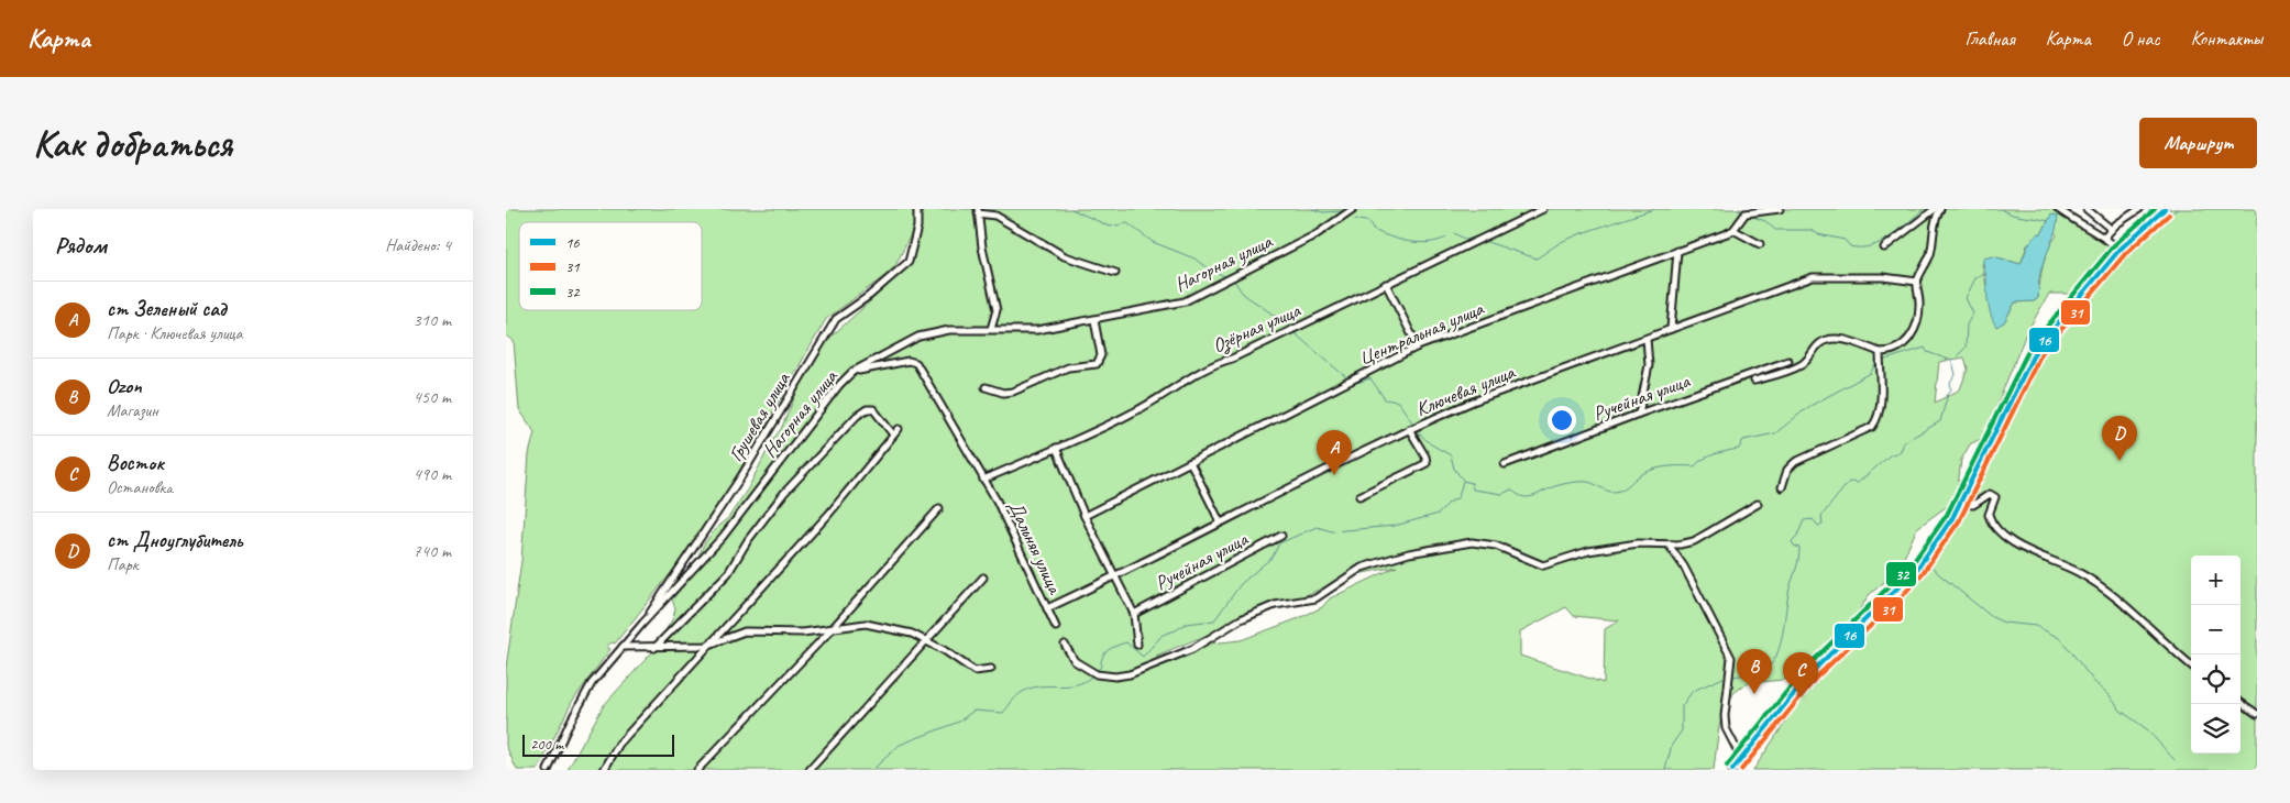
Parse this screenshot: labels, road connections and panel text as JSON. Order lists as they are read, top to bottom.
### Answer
{
  "streets": {
    "street": [
      "Нагорная улица",
      "Озёрная улица",
      "Центральная улица",
      "Ключевая улица",
      "Ручейная улица",
      "Грушевая улица",
      "Дальняя улица"
    ]
  },
  "crossings": [
    ["Нагорная улица", "Грушевая улица"],
    ["Нагорная улица", "Дальняя улица"],
    ["Озёрная улица", "Дальняя улица"],
    ["Ключевая улица", "Дальняя улица"]
  ],
  "lines": ["transit line 16", "transit line 32", "transit line 31"],
  "legend": ["16", "31", "32"],
  "scale_bar": "200 m",
  "page": {
    "header": "Карта",
    "nav": [
      "Главная",
      "Карта",
      "О нас",
      "Контакты"
    ],
    "buttons": "Маршрут",
    "title": "Как добраться",
    "heading": ["Рядом", "Найдено: 4"],
    "list": [
      {
        "mark": "A",
        "name": "ст Зеленый сад",
        "note": "Парк · Ключевая улица",
        "value": "310 m"
      },
      {
        "mark": "B",
        "name": "Ozon",
        "note": "Магазин",
        "value": "450 m"
      },
      {
        "mark": "C",
        "name": "Восток",
        "note": "Остановка",
        "value": "490 m"
      },
      {
        "mark": "D",
        "name": "ст Дноуглубитель",
        "note": "Парк",
        "value": "740 m"
      }
    ],
    "pins": [
      "D",
      "A",
      "B",
      "C"
    ],
    "map_buttons": ["+", "−"],
    "scale": "200 m"
  }
}
